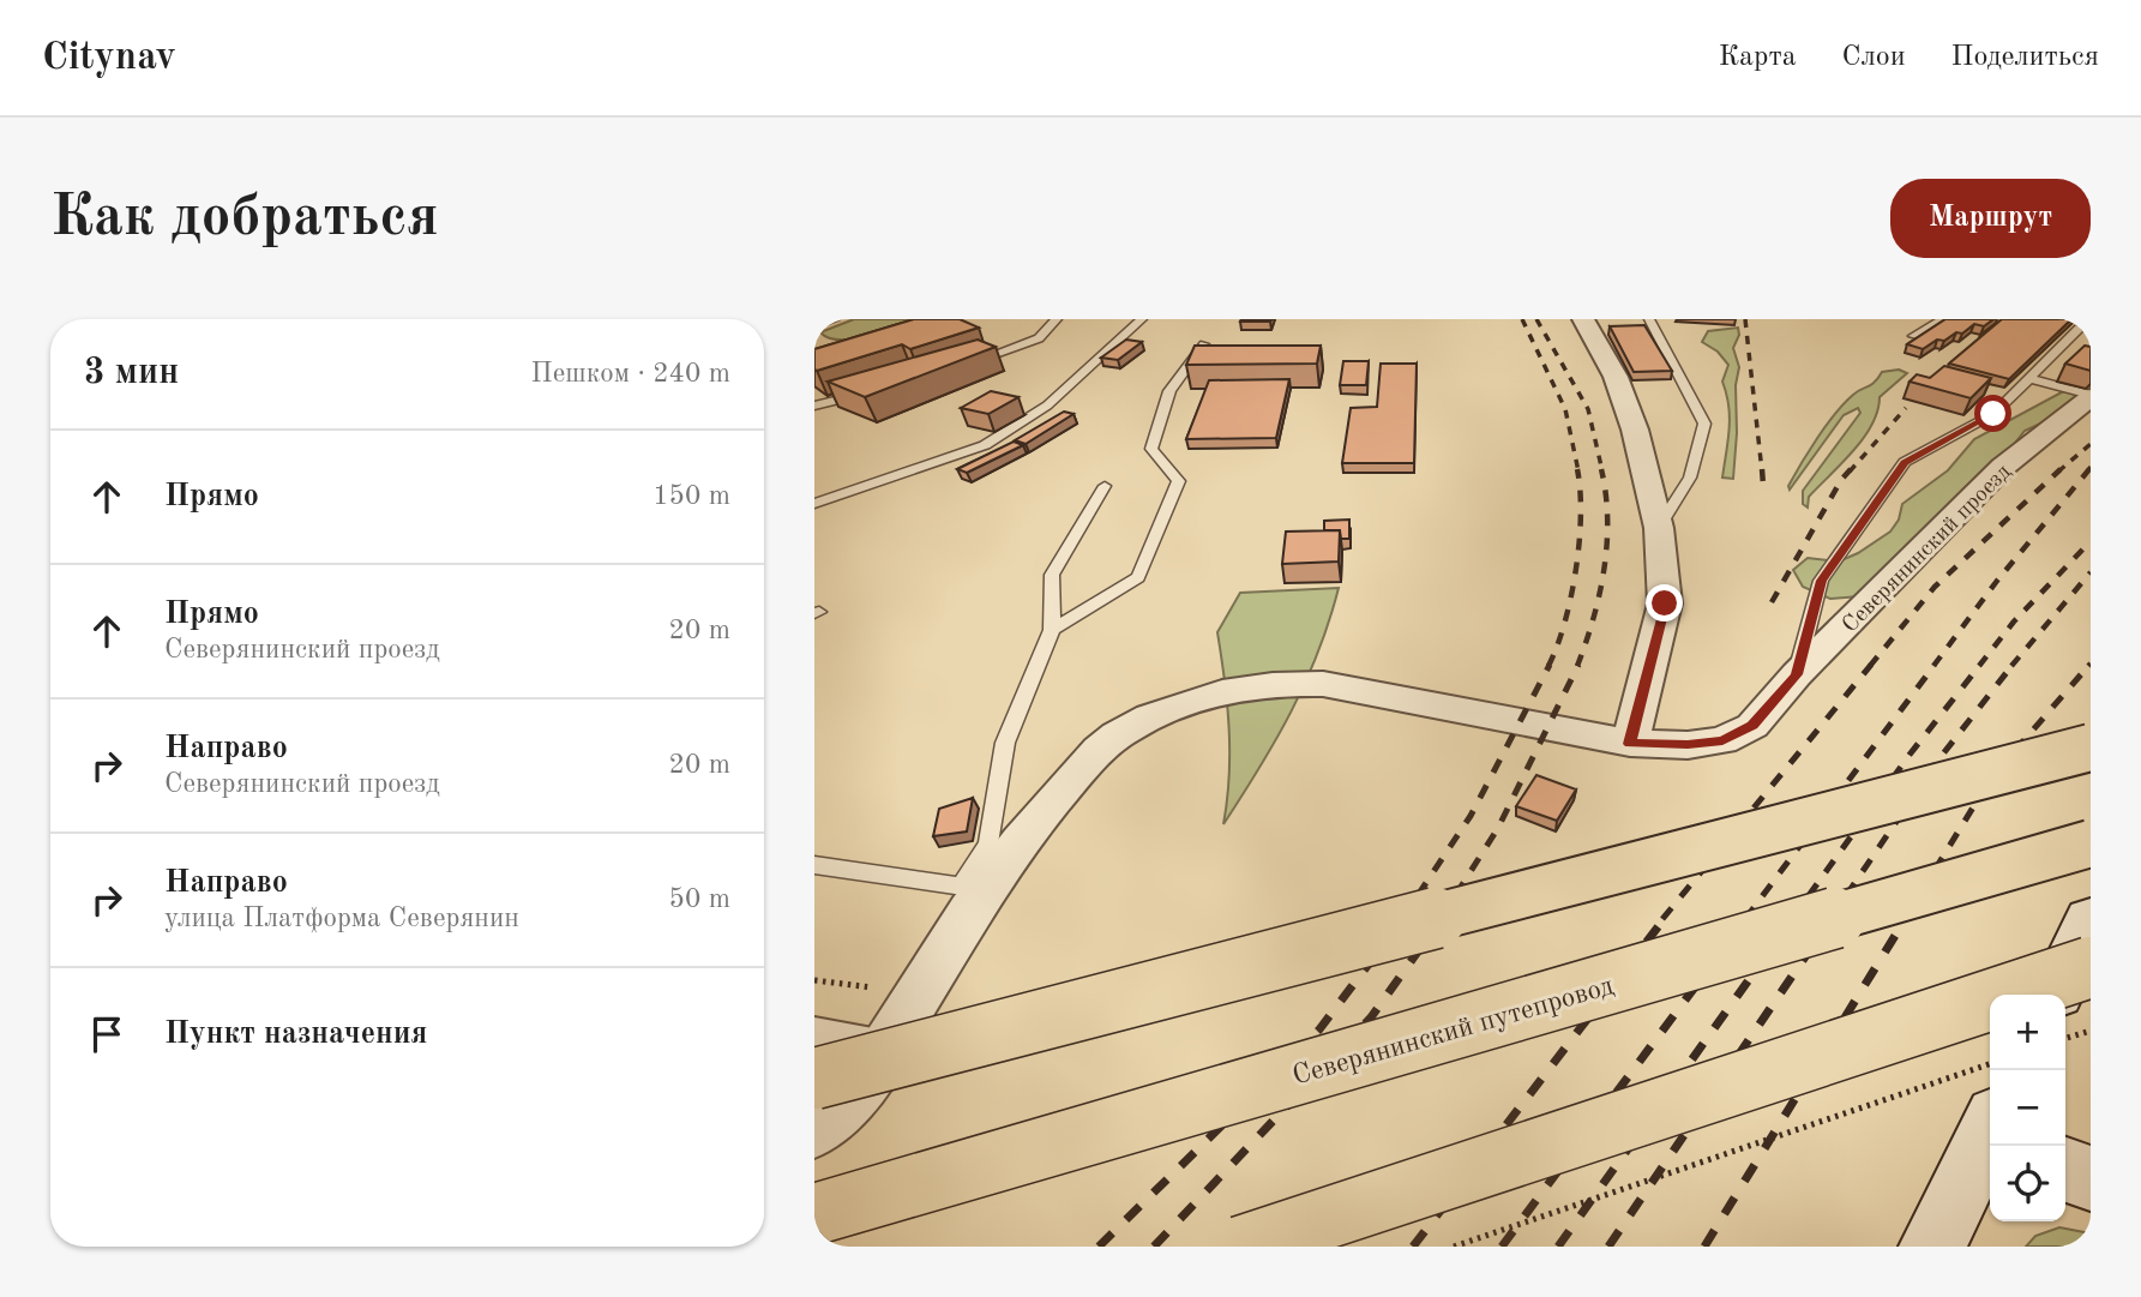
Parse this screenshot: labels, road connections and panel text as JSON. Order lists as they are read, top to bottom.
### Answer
{
  "streets": {
    "main road": ["Северянинский путепровод"],
    "street": ["Северянинский проезд"]
  },
  "page": {
    "header": "Citynav",
    "nav": ["Карта", "Слои", "Поделиться"],
    "buttons": "Маршрут",
    "title": "Как добраться",
    "heading": ["3 мин", "Пешком · 240 m"],
    "list": [
      ["Прямо", "150 m"],
      ["Прямо", "Северянинский проезд", "20 m"],
      ["Направо", "Северянинский проезд", "20 m"],
      ["Направо", "улица Платформа Северянин", "50 m"],
      "Пункт назначения"
    ],
    "map_buttons": ["+", "−"]
  }
}
